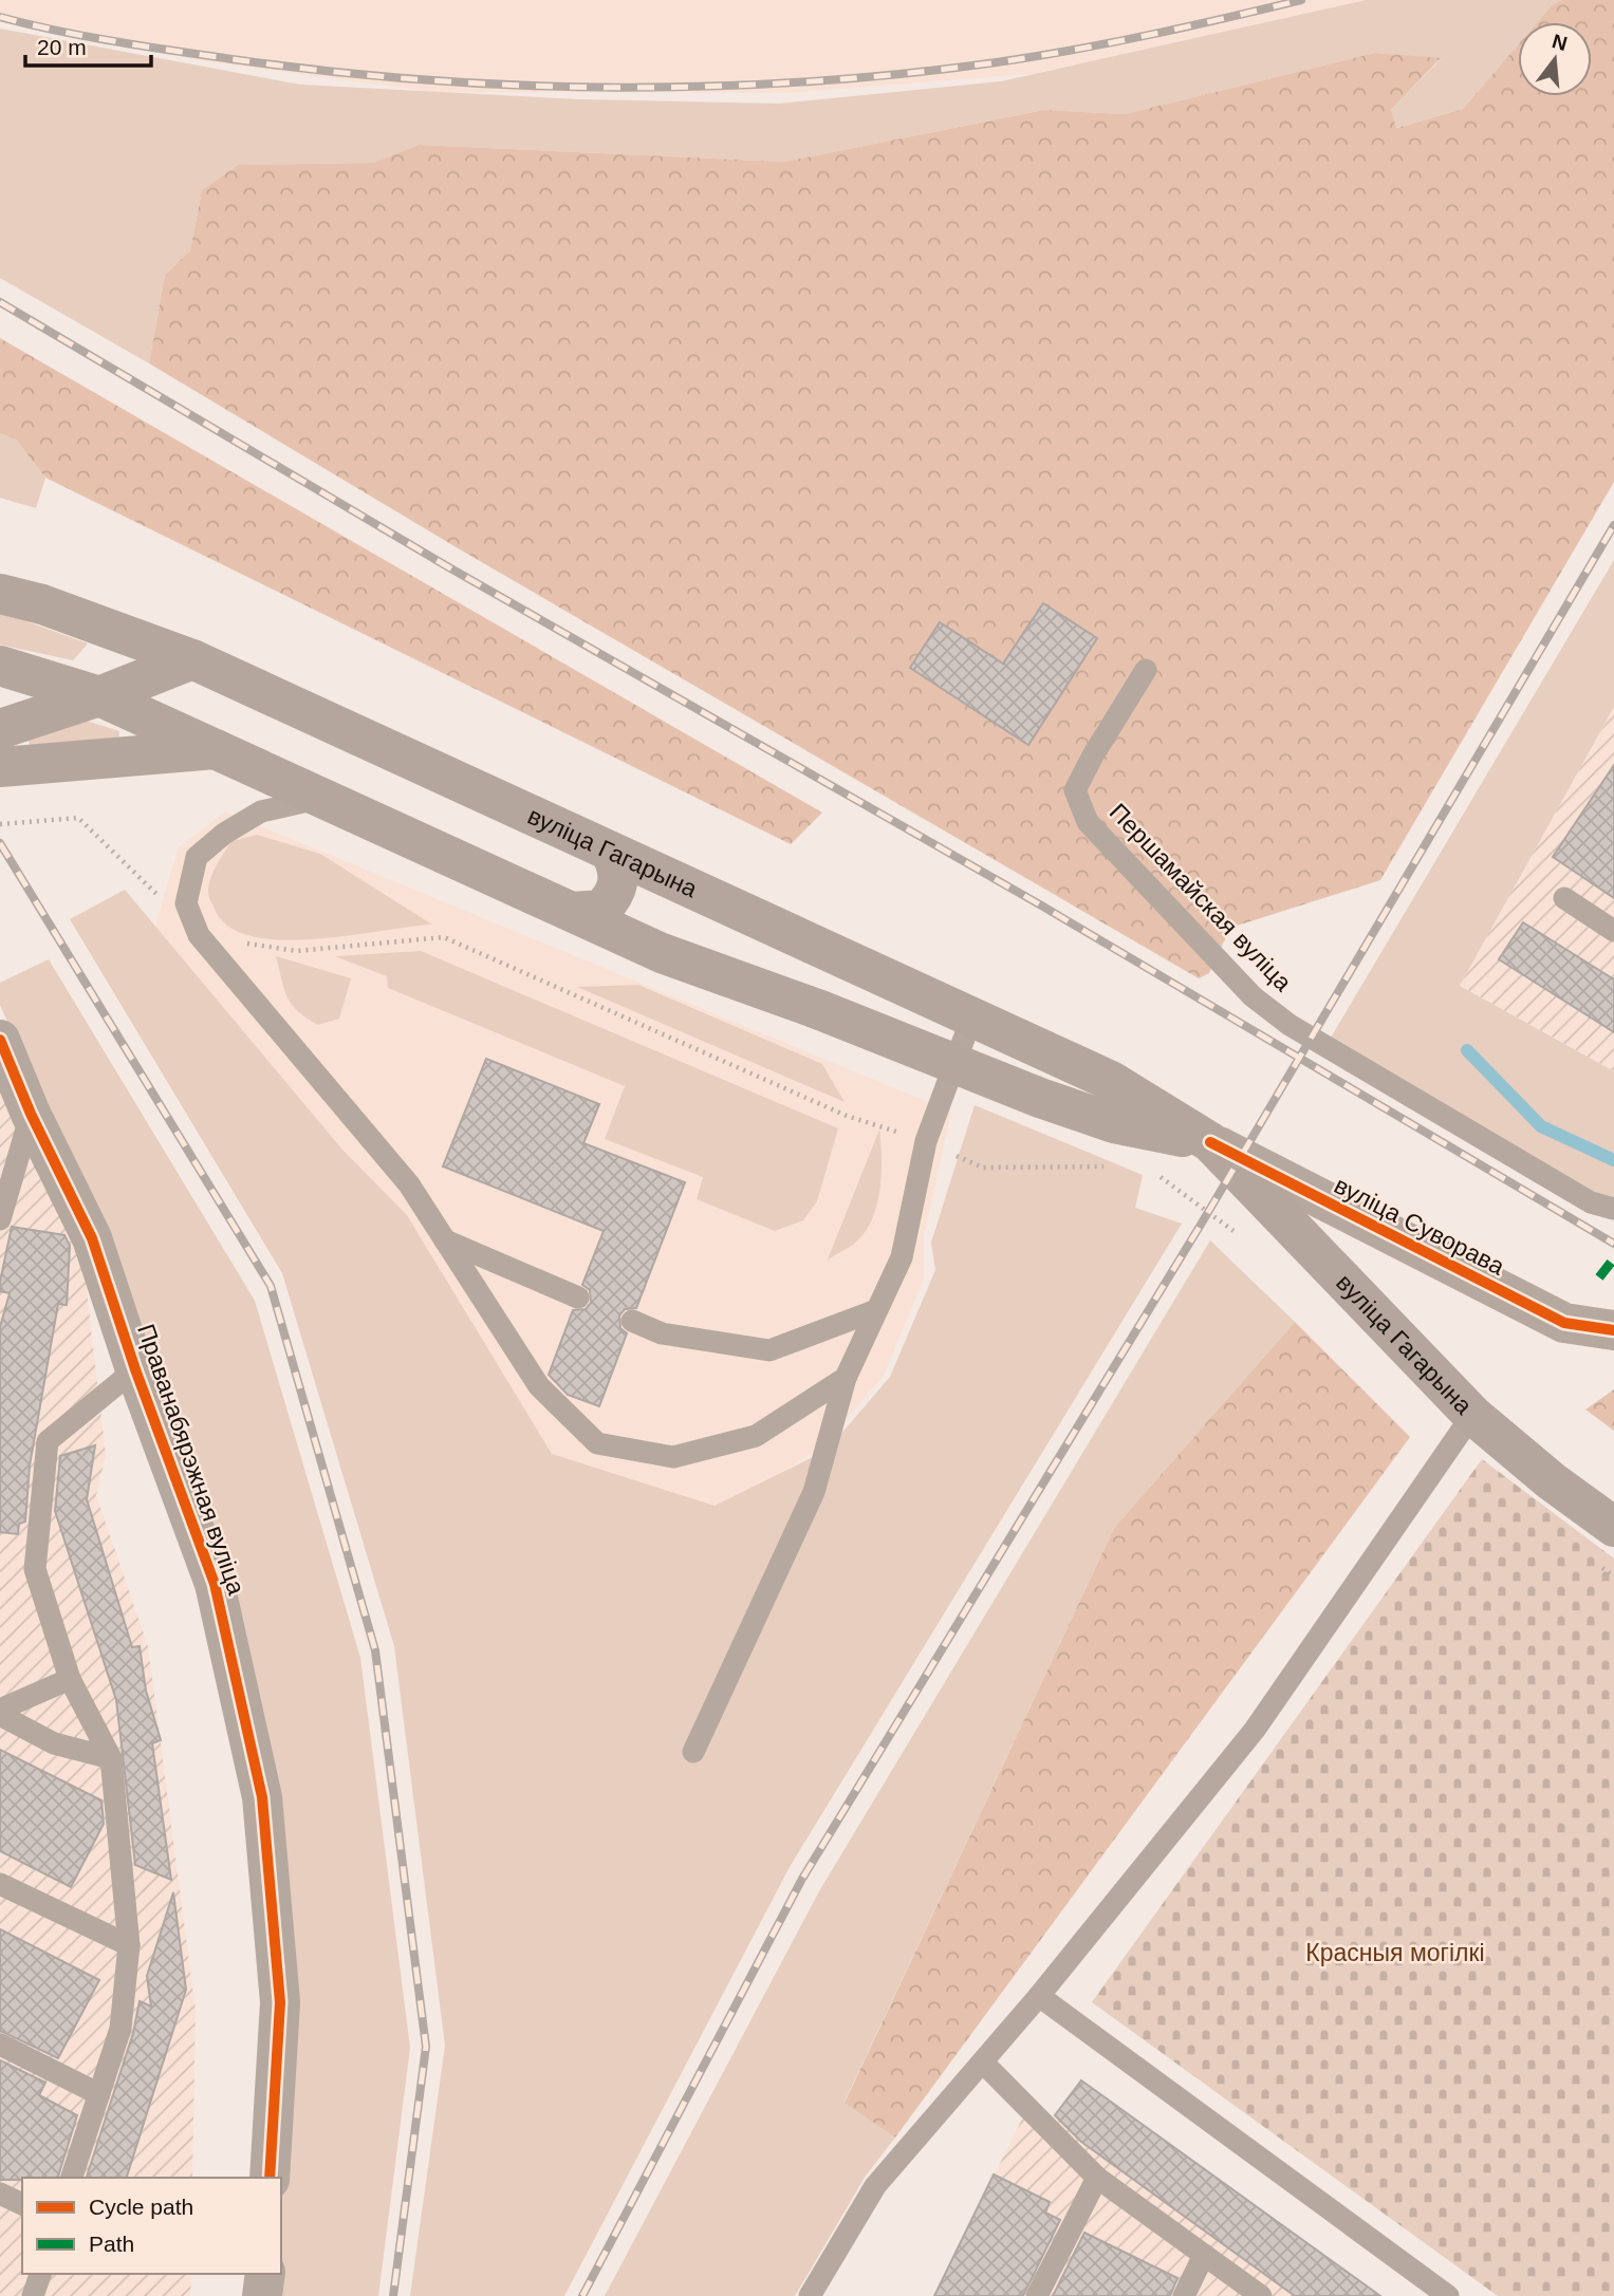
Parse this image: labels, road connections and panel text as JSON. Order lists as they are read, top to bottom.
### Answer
{
  "streets": {
    "main road": ["вуліца Гагарына"],
    "street": ["вуліца Суворава", "Праванабярэжная вуліца"],
    "lane": ["Першамайская вуліца"]
  },
  "crossings": [
    ["вуліца Гагарына", "вуліца Суворава"]
  ],
  "parks": ["Красныя могілкі"],
  "legend": ["Cycle path", "Path"],
  "scale_bar": "20 m",
  "north": "top"
}
